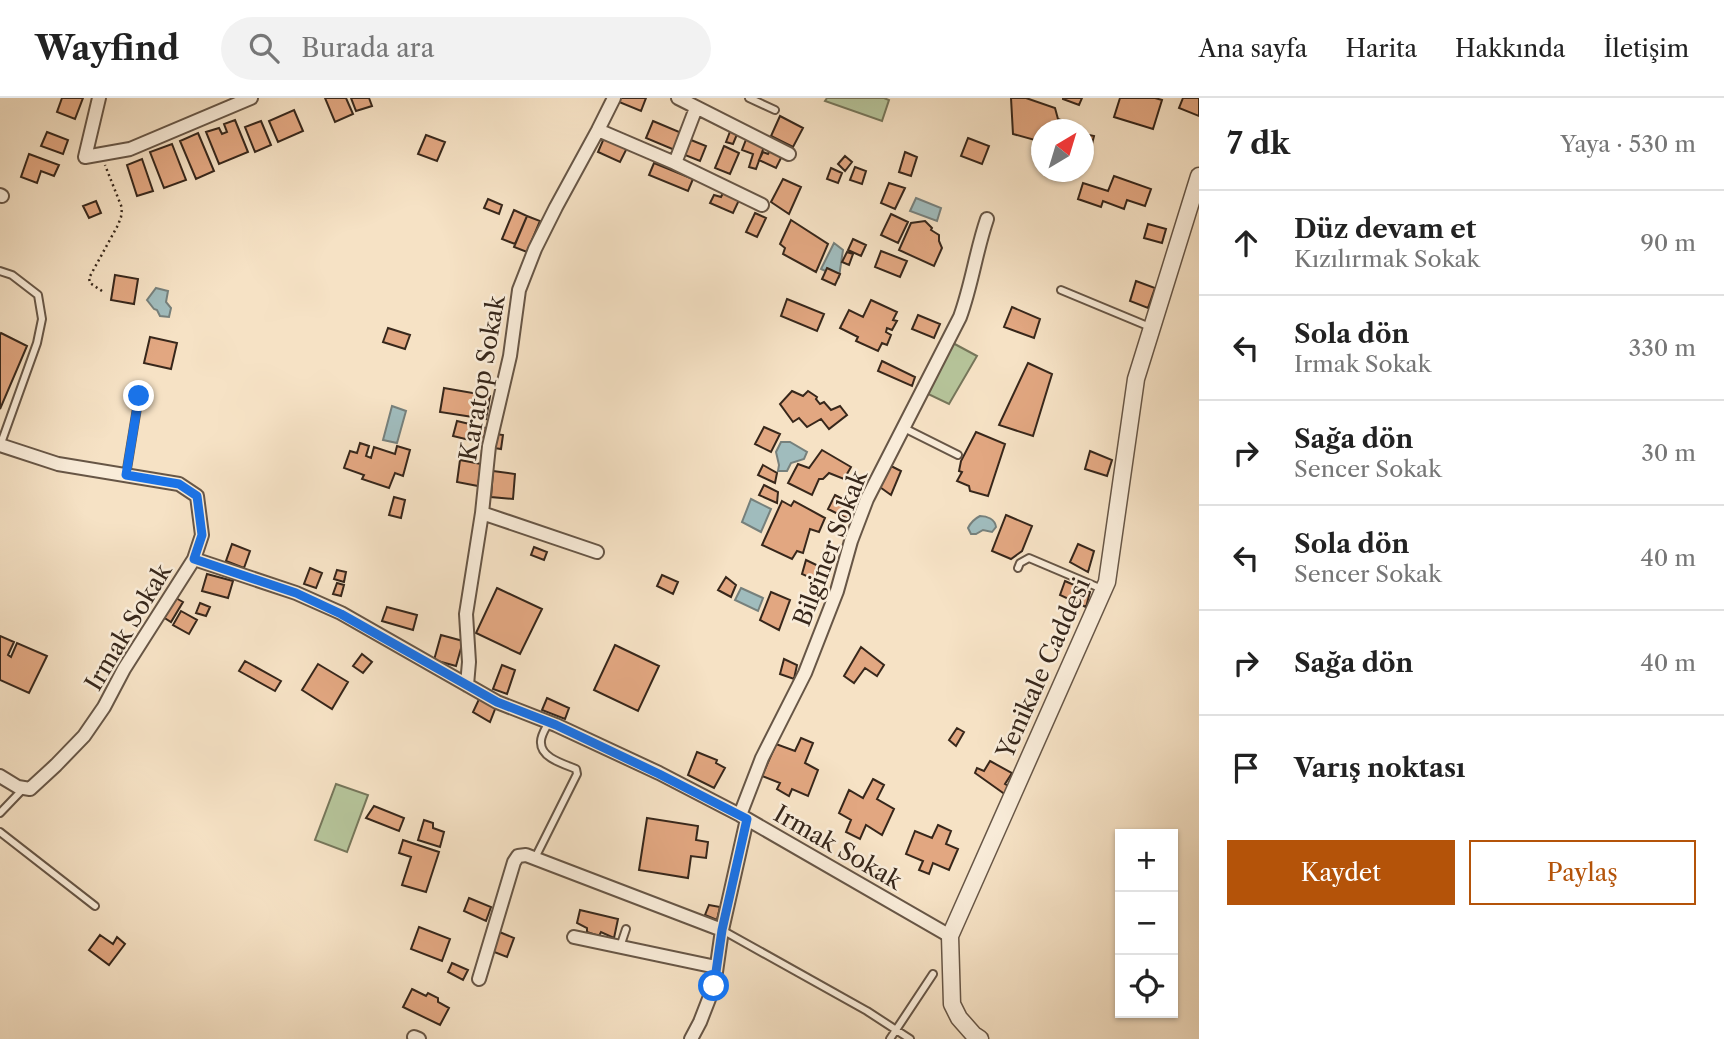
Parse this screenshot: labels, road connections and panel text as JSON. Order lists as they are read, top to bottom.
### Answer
{
  "streets": {
    "street": [
      "Karatop Sokak",
      "Bilginer Sokak",
      "Irmak Sokak",
      "Yenikale Caddesi"
    ]
  },
  "crossings": [
    ["Karatop Sokak", "Irmak Sokak"],
    ["Bilginer Sokak", "Irmak Sokak"],
    ["Irmak Sokak", "Yenikale Caddesi"]
  ],
  "north": "top right",
  "page": {
    "header": "Wayfind",
    "search": "Burada ara",
    "nav": [
      "Ana sayfa",
      "Harita",
      "Hakkında",
      "İletişim"
    ],
    "heading": ["7 dk", "Yaya · 530 m"],
    "list": [
      ["Düz devam et", "Kızılırmak Sokak", "90 m"],
      ["Sola dön", "Irmak Sokak", "330 m"],
      ["Sağa dön", "Sencer Sokak", "30 m"],
      ["Sola dön", "Sencer Sokak", "40 m"],
      ["Sağa dön", "40 m"],
      "Varış noktası"
    ],
    "buttons": ["Kaydet", "Paylaş"],
    "map_buttons": ["+", "−"]
  }
}
